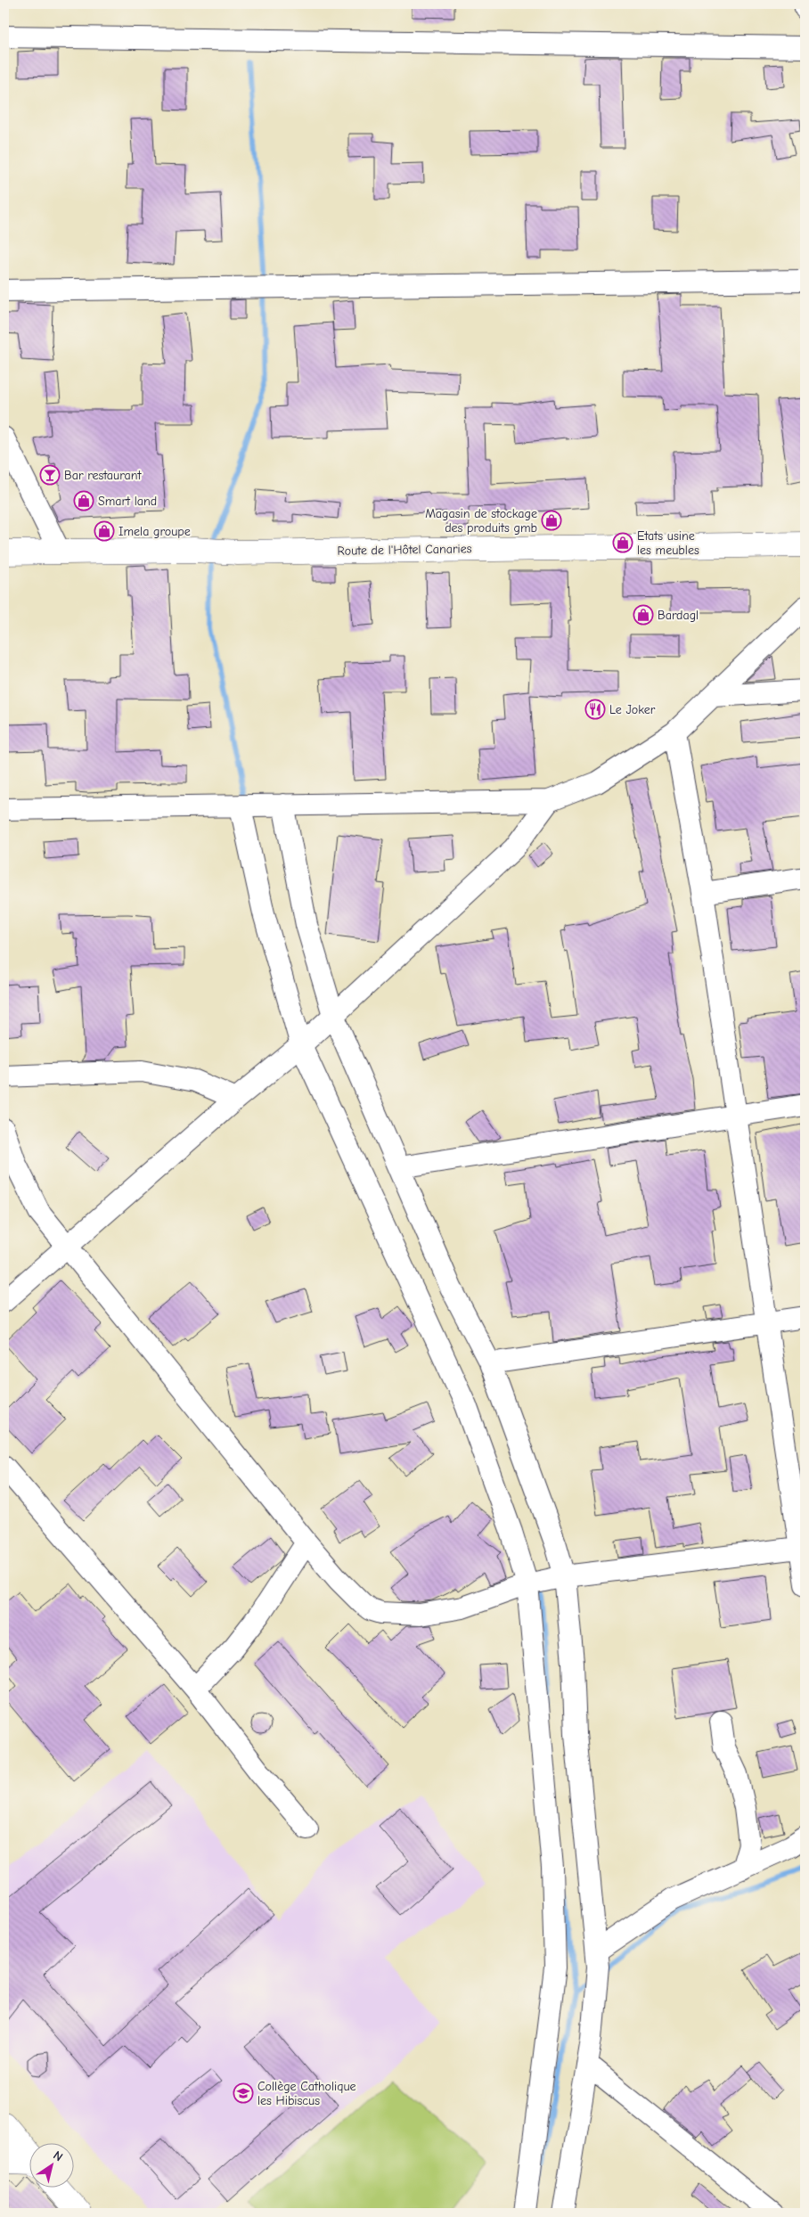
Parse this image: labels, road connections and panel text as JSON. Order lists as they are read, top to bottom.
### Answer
{
  "streets": {
    "street": ["Route de l'Hôtel Canaries"]
  },
  "places": {
    "bar": ["Bar restaurant"],
    "shop": [
      "Smart land",
      "Magasin de stockage des produits gmb",
      "Imela groupe",
      "Etats usine les meubles",
      "Bardagl"
    ],
    "restaurant": ["Le Joker"],
    "school or university": ["Collège Catholique les Hibiscus"]
  },
  "north": "top right"
}
